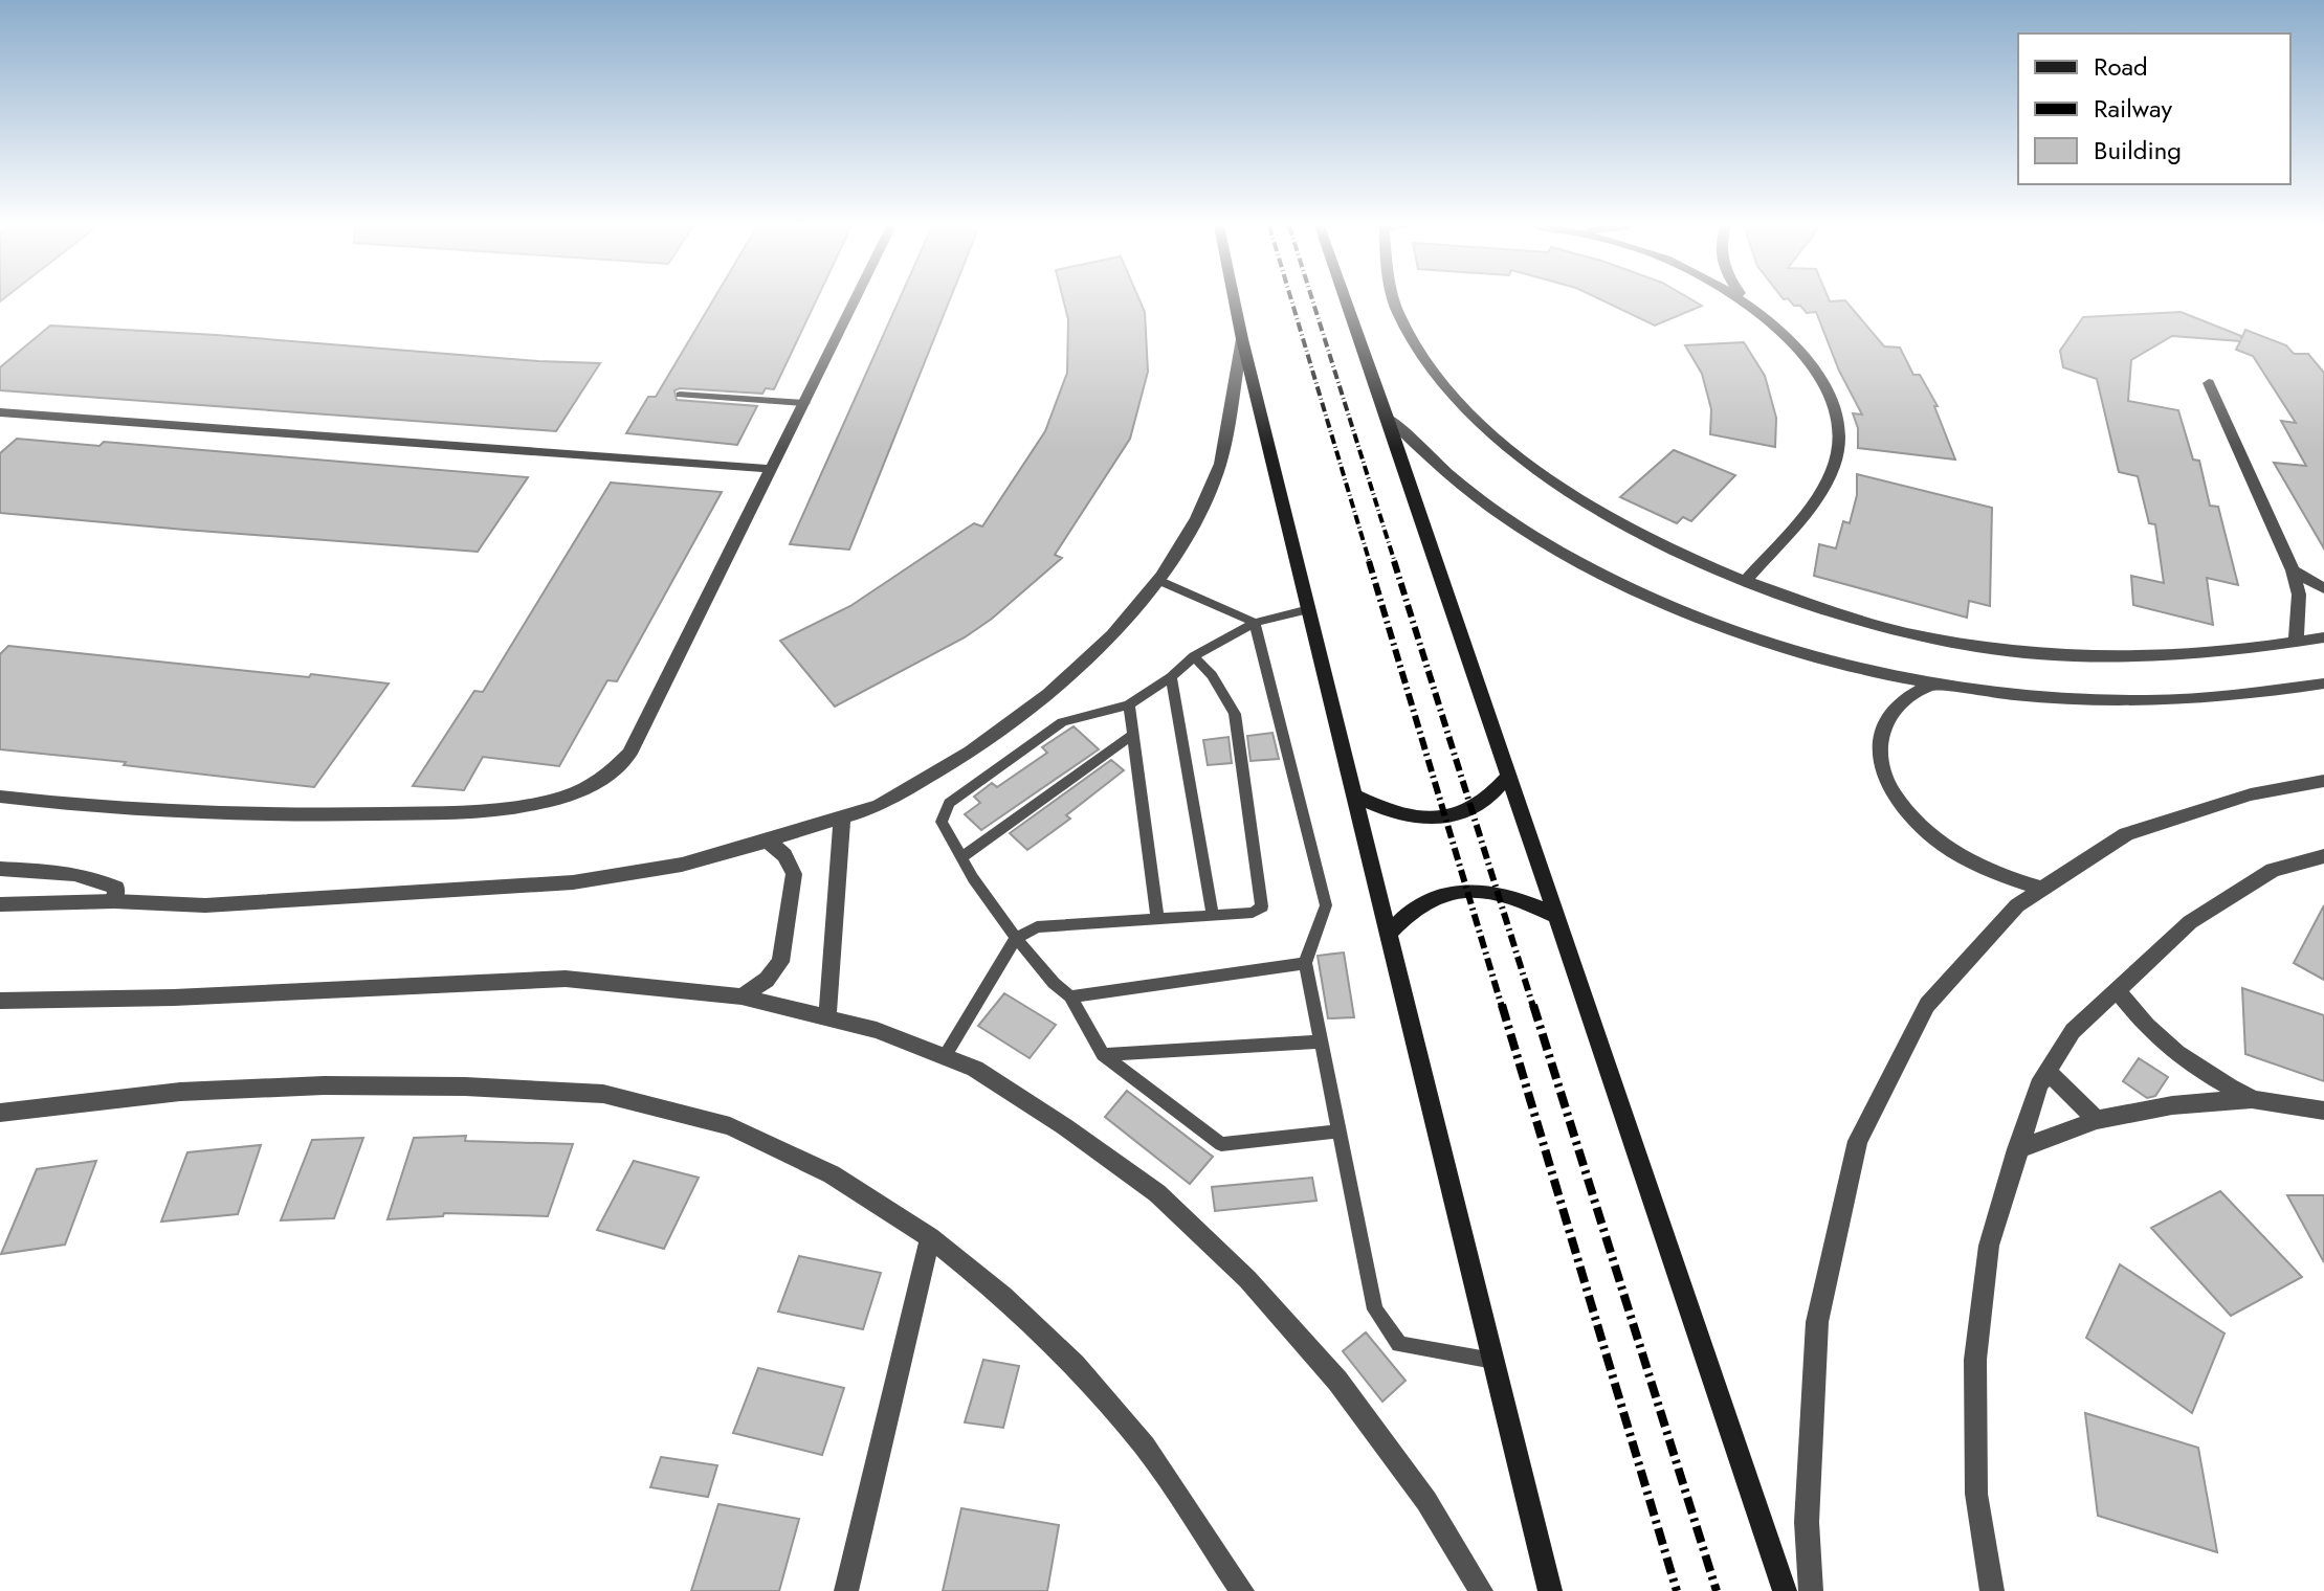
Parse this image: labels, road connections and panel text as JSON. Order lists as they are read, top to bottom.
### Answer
{
  "legend": ["Road", "Railway", "Building"]
}
